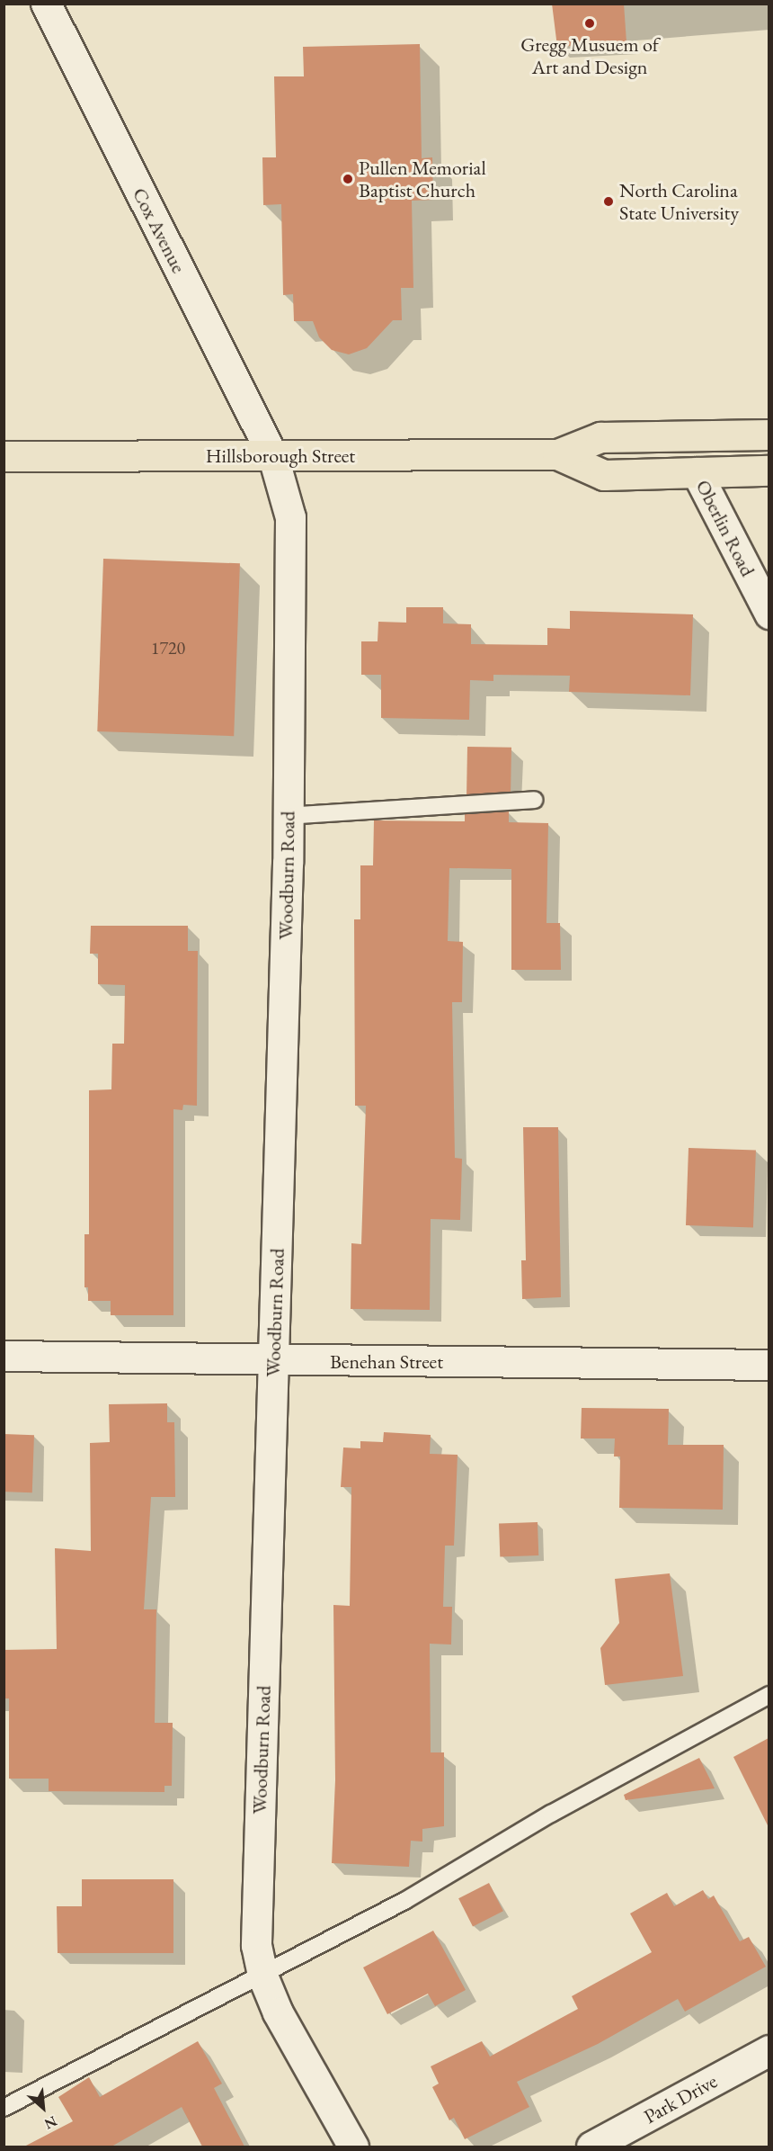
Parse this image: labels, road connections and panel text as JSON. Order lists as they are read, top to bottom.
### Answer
{
  "streets": {
    "main road": ["Hillsborough Street"],
    "street": [
      "Cox Avenue",
      "Oberlin Road",
      "Woodburn Road",
      "Benehan Street",
      "Park Drive"
    ]
  },
  "crossings": [
    ["Cox Avenue", "Hillsborough Street"],
    ["Cox Avenue", "Woodburn Road"],
    ["Hillsborough Street", "Oberlin Road"],
    ["Hillsborough Street", "Woodburn Road"],
    ["Woodburn Road", "Benehan Street"]
  ],
  "places": ["Gregg Musuem of Art and Design", "Pullen Memorial Baptist Church", "North Carolina State University"],
  "house_numbers": ["1720"],
  "north": "bottom right"
}
